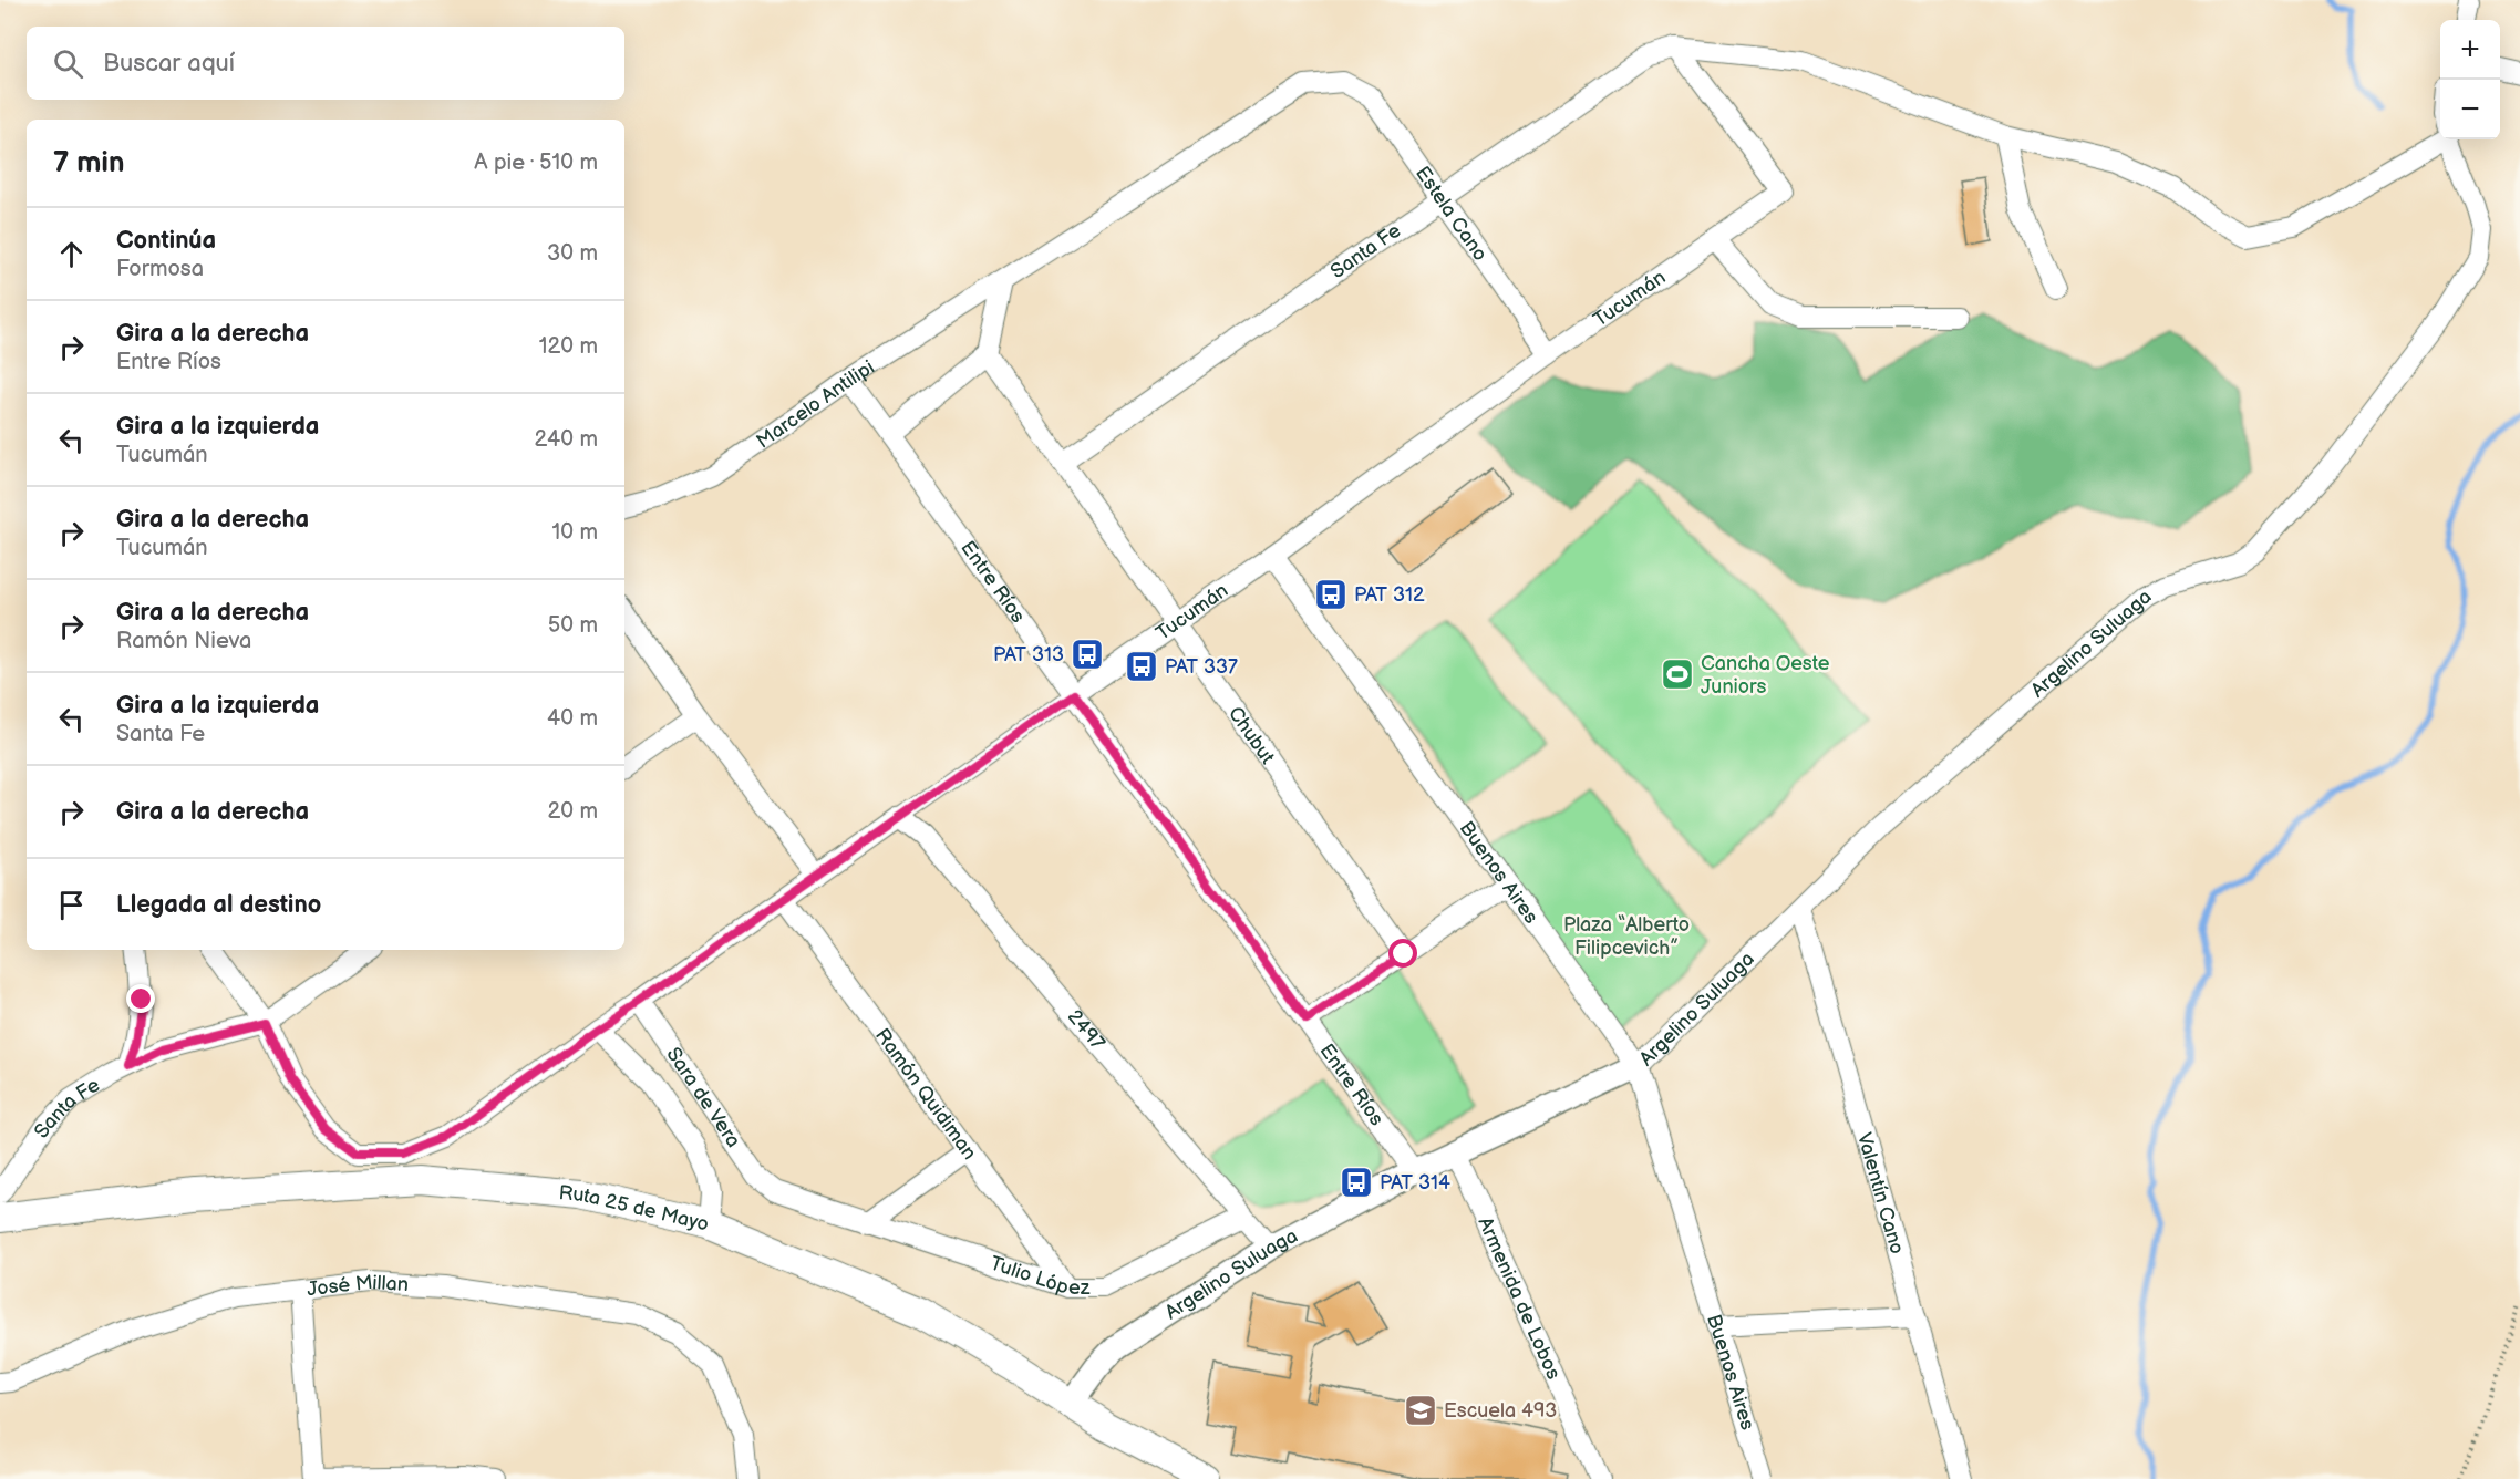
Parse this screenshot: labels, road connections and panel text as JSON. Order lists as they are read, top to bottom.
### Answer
{
  "streets": {
    "main road": ["Ruta 25 de Mayo"],
    "street": [
      "Estela Cano",
      "Santa Fe",
      "Tucumán",
      "Marcelo Antilipi",
      "Entre Ríos",
      "Argelino Suluaga",
      "Chubut",
      "Buenos Aires",
      "2497",
      "Ramón Quidiman",
      "Sara de Vera",
      "Valentín Cano",
      "Tulio López",
      "José Millan",
      "Armenida de Lobos"
    ]
  },
  "crossings": [
    ["Estela Cano", "Santa Fe"],
    ["Estela Cano", "Tucumán"],
    ["Estela Cano", "Marcelo Antilipi"],
    ["Santa Fe", "Tucumán"],
    ["Santa Fe", "Chubut"],
    ["Tucumán", "Entre Ríos"],
    ["Tucumán", "Chubut"],
    ["Tucumán", "Buenos Aires"],
    ["Tucumán", "2497"],
    ["Tucumán", "Ramón Quidiman"],
    ["Tucumán", "Sara de Vera"],
    ["Marcelo Antilipi", "Entre Ríos"],
    ["Entre Ríos", "Argelino Suluaga"],
    ["Argelino Suluaga", "Buenos Aires"],
    ["Argelino Suluaga", "2497"],
    ["Argelino Suluaga", "Valentín Cano"],
    ["Argelino Suluaga", "Ruta 25 de Mayo"],
    ["Argelino Suluaga", "Armenida de Lobos"],
    ["2497", "Tulio López"],
    ["Ramón Quidiman", "Tulio López"],
    ["Sara de Vera", "Tulio López"]
  ],
  "parks": ["Plaza “Alberto Filipcevich”"],
  "places": {
    "bus stop": [
      "PAT 312",
      "PAT 313",
      "PAT 337",
      "PAT 314"
    ],
    "sports": ["Cancha Oeste Juniors"],
    "school or university": ["Escuela 493"]
  },
  "page": {
    "map_buttons": ["+", "−"],
    "search": "Buscar aquí",
    "heading": ["7 min", "A pie · 510 m"],
    "list": [
      ["Continúa", "Formosa", "30 m"],
      ["Gira a la derecha", "Entre Ríos", "120 m"],
      ["Gira a la izquierda", "Tucumán", "240 m"],
      ["Gira a la derecha", "Tucumán", "10 m"],
      ["Gira a la derecha", "Ramón Nieva", "50 m"],
      ["Gira a la izquierda", "Santa Fe", "40 m"],
      ["Gira a la derecha", "20 m"],
      "Llegada al destino"
    ]
  }
}
